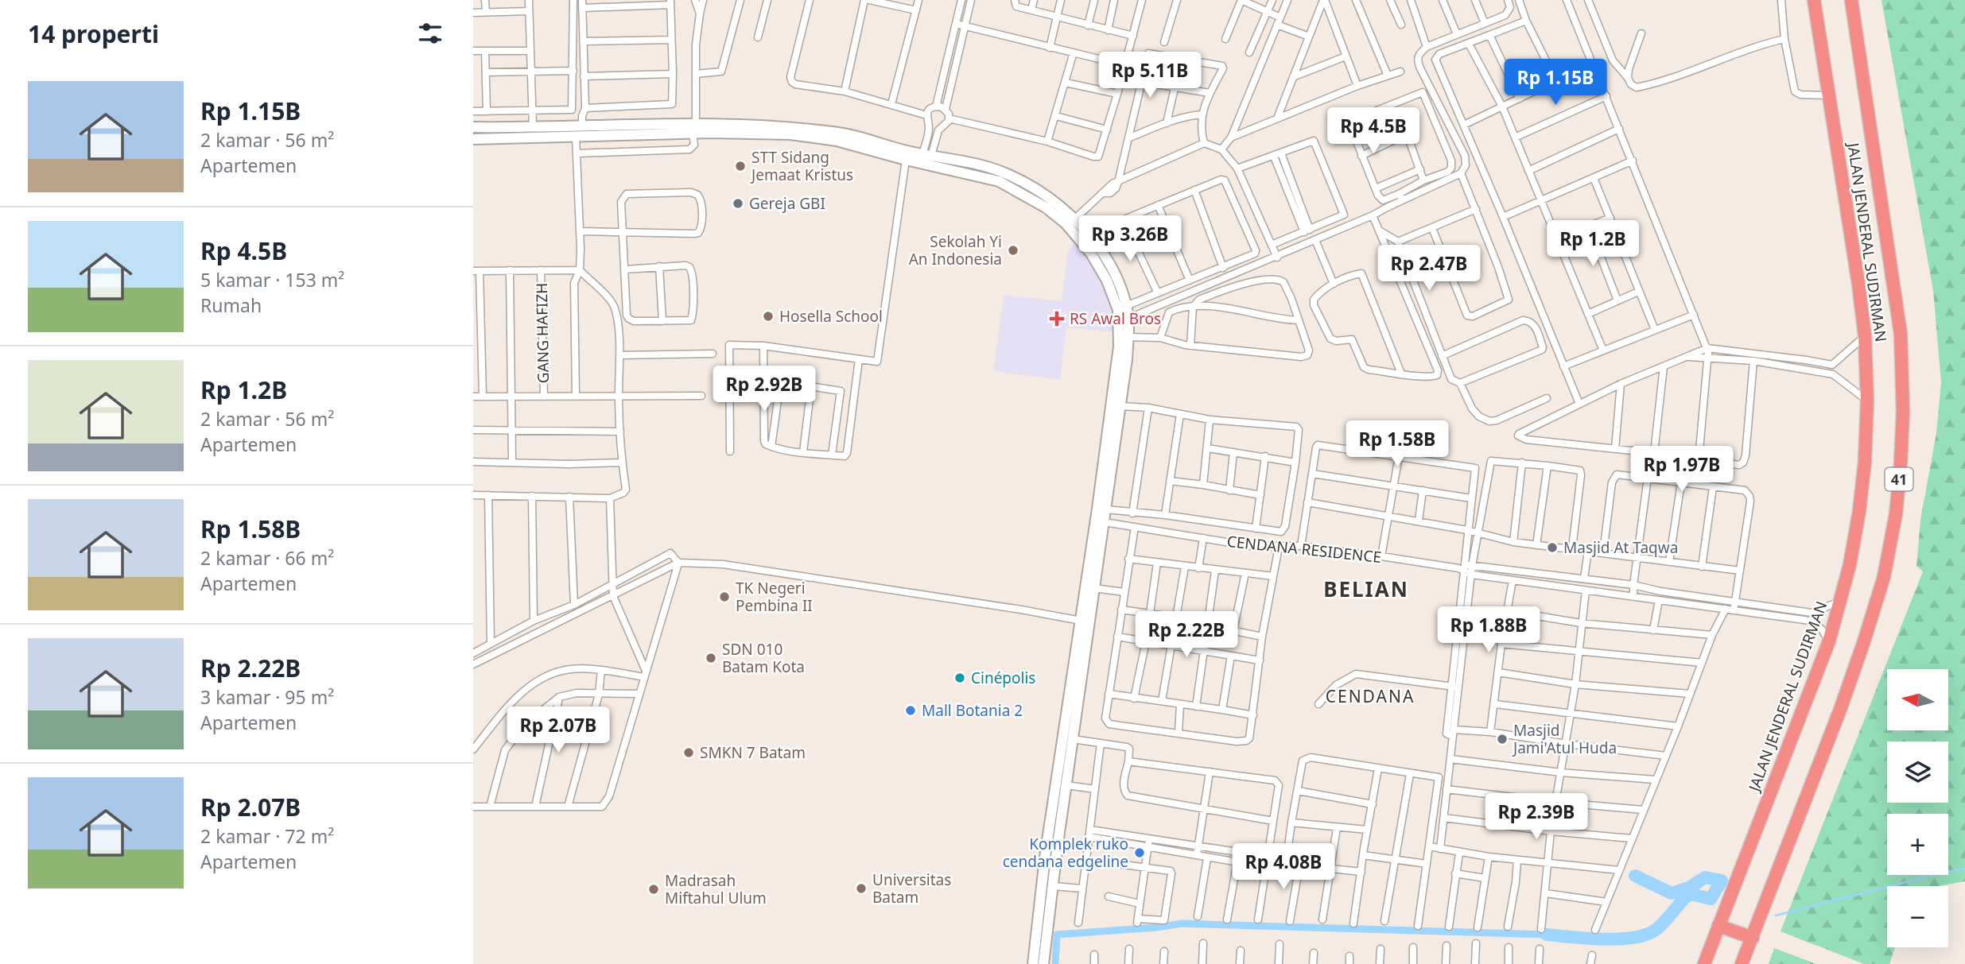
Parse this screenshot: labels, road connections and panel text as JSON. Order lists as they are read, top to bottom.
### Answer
{
  "streets": {
    "highway": ["JALAN JENDERAL SUDIRMAN", "41"],
    "street": ["GANG HAFIZH", "CENDANA RESIDENCE"]
  },
  "districts": ["BELIAN", "CENDANA"],
  "places": {
    "other": [
      "STT Sidang Jemaat Kristus",
      "Gereja GBI",
      "Sekolah Yi An Indonesia",
      "Hosella School",
      "Masjid At Taqwa",
      "TK Negeri Pembina II",
      "SDN 010 Batam Kota",
      "Cinépolis",
      "Mall Botania 2",
      "Masjid Jami'Atul Huda",
      "SMKN 7 Batam",
      "Komplek ruko cendana edgeline",
      "Universitas Batam",
      "Madrasah Miftahul Ulum"
    ],
    "health": ["RS Awal Bros"]
  },
  "north": "left",
  "page": {
    "heading": "14 properti",
    "price": [
      "Rp 5.11B",
      "Rp 1.15B",
      "Rp 4.5B",
      "Rp 3.26B",
      "Rp 1.2B",
      "Rp 2.47B",
      "Rp 2.92B",
      "Rp 1.58B",
      "Rp 1.97B",
      "Rp 1.88B",
      "Rp 2.22B",
      "Rp 2.07B",
      "Rp 2.39B",
      "Rp 4.08B"
    ],
    "list": [
      {
        "name": "Rp 1.15B",
        "note": "2 kamar · 56 m² · Apartemen"
      },
      {
        "name": "Rp 4.5B",
        "note": "5 kamar · 153 m² · Rumah"
      },
      {
        "name": "Rp 1.2B",
        "note": "2 kamar · 56 m² · Apartemen"
      },
      {
        "name": "Rp 1.58B",
        "note": "2 kamar · 66 m² · Apartemen"
      },
      {
        "name": "Rp 2.22B",
        "note": "3 kamar · 95 m² · Apartemen"
      },
      {
        "name": "Rp 2.07B",
        "note": "2 kamar · 72 m² · Apartemen"
      }
    ],
    "map_buttons": ["+", "−"]
  }
}
